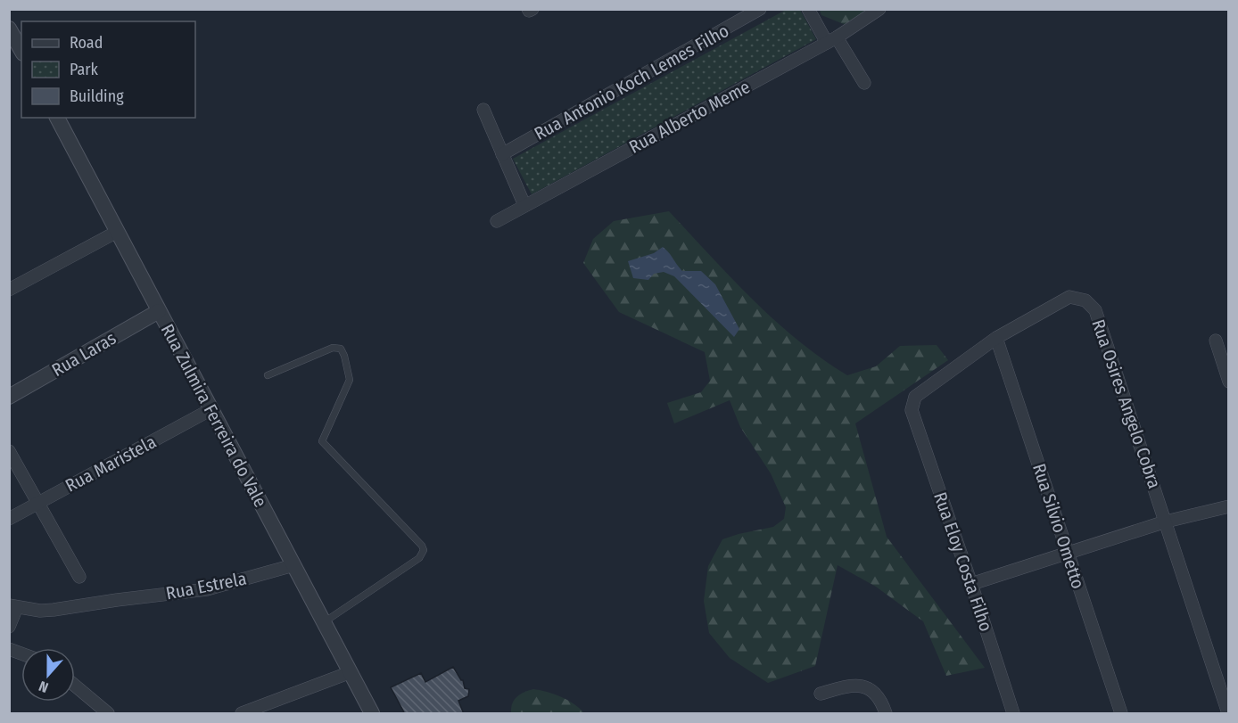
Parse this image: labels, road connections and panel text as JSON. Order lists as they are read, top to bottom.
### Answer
{
  "streets": {
    "street": [
      "Rua Antonio Koch Lemes Filho",
      "Rua Alberto Meme",
      "Rua Laras",
      "Rua Osires Angelo Cobra",
      "Rua Zulmira Ferreira do Vale",
      "Rua Maristela",
      "Rua Silvio Ometto",
      "Rua Eloy Costa Filho",
      "Rua Estrela"
    ]
  },
  "crossings": [
    ["Rua Laras", "Rua Zulmira Ferreira do Vale"],
    ["Rua Osires Angelo Cobra", "Rua Silvio Ometto"],
    ["Rua Osires Angelo Cobra", "Rua Eloy Costa Filho"],
    ["Rua Zulmira Ferreira do Vale", "Rua Maristela"],
    ["Rua Zulmira Ferreira do Vale", "Rua Estrela"]
  ],
  "legend": ["Road", "Park", "Building"],
  "north": "bottom"
}
